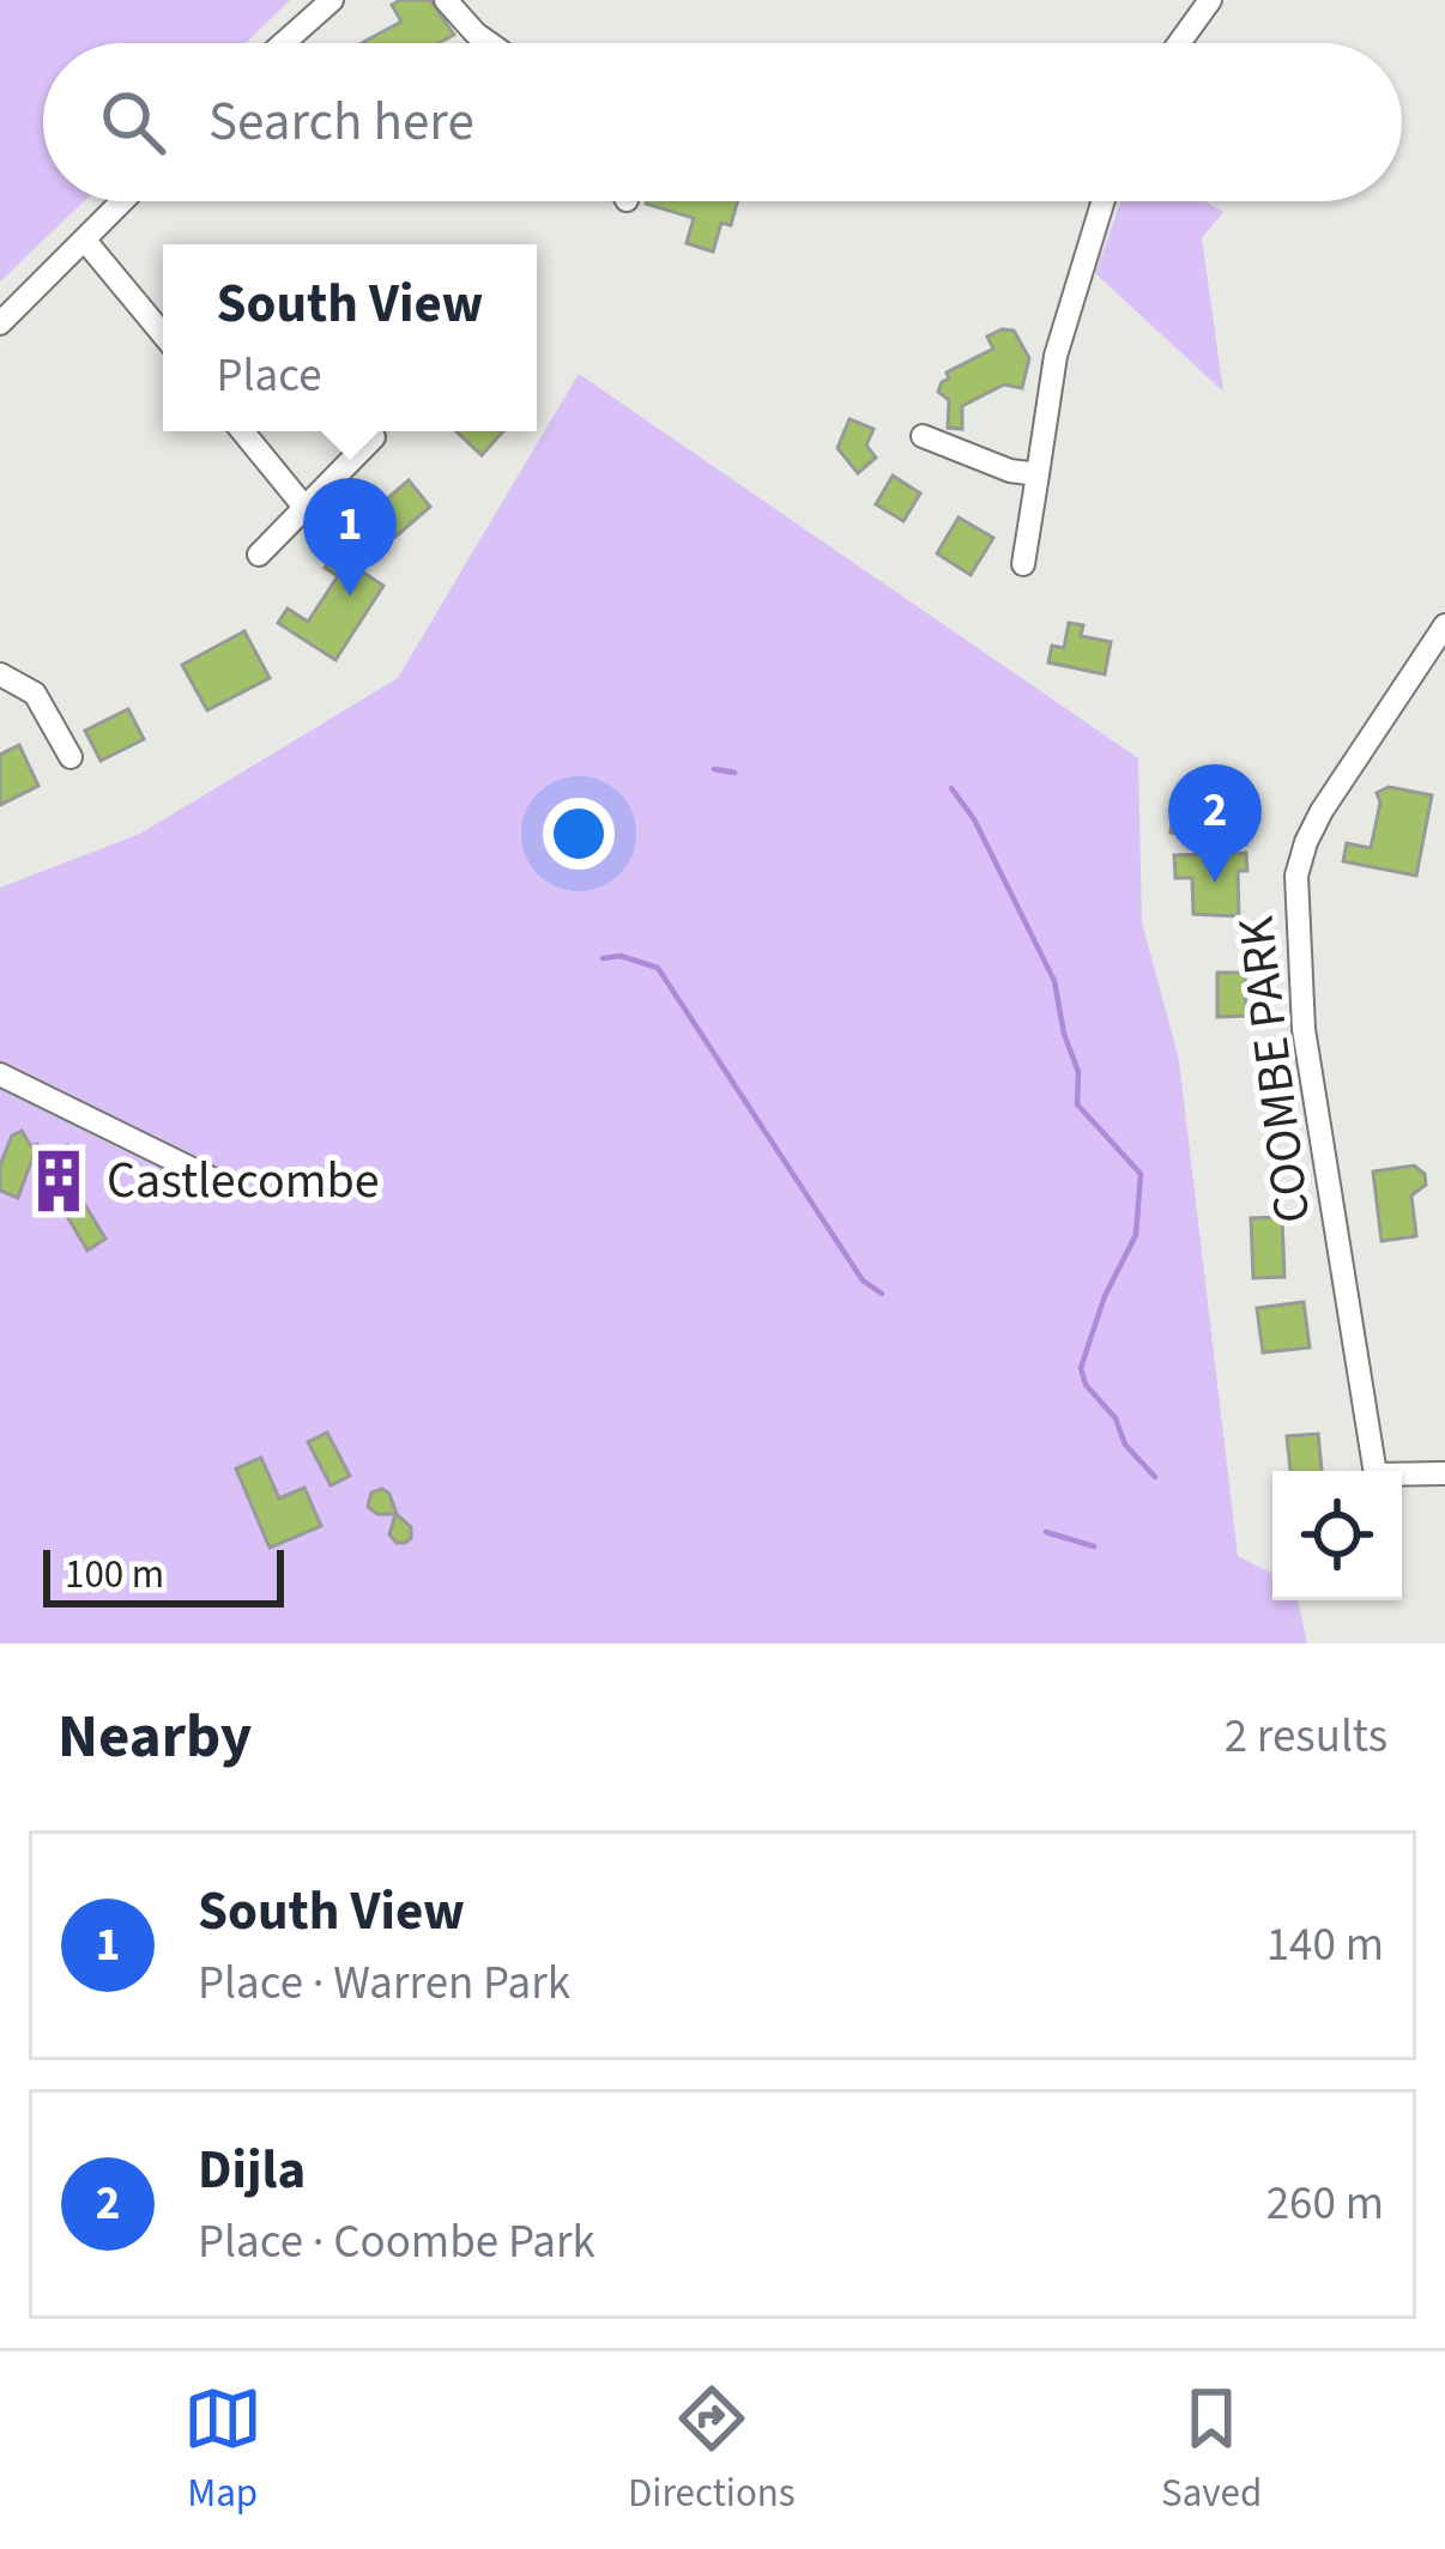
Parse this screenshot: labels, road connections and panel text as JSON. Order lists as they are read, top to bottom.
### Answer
{
  "streets": {
    "street": ["COOMBE PARK"]
  },
  "places": {
    "building": ["Castlecombe"]
  },
  "scale_bar": "100 m",
  "page": {
    "search": "Search here",
    "popup": ["South View", "Place"],
    "pins": ["1", "2"],
    "scale": "100 m",
    "heading": ["Nearby", "2 results"],
    "list": [
      {
        "mark": "1",
        "name": "South View",
        "note": "Place · Warren Park",
        "value": "140 m"
      },
      {
        "mark": "2",
        "name": "Dijla",
        "note": "Place · Coombe Park",
        "value": "260 m"
      }
    ],
    "nav": ["Map", "Directions", "Saved"]
  }
}
